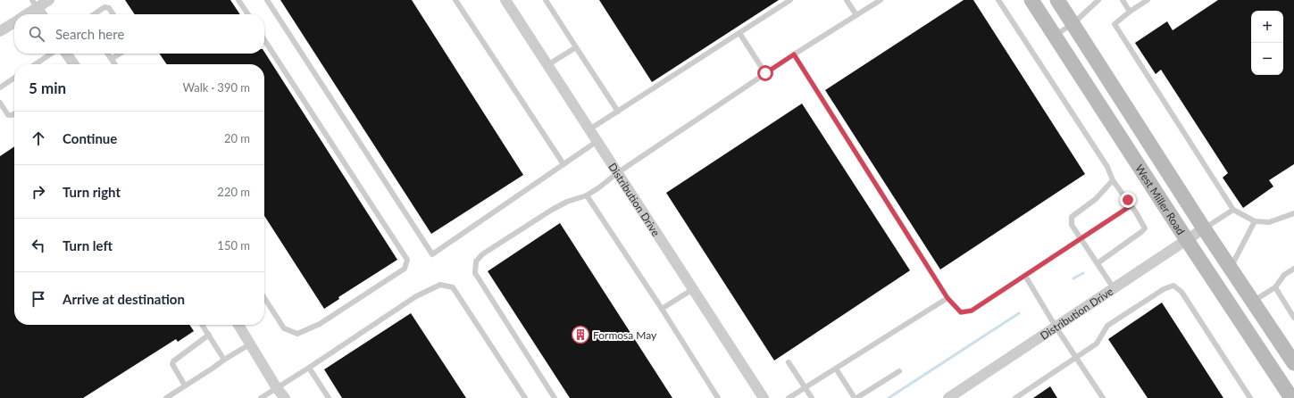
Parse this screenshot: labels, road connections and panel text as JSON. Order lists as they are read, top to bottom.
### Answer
{
  "streets": {
    "main road": ["West Miller Road"],
    "street": ["Distribution Drive"]
  },
  "crossings": [
    ["Distribution Drive", "West Miller Road"]
  ],
  "places": {
    "building": ["Formosa May"]
  },
  "page": {
    "map_buttons": ["+", "−"],
    "search": "Search here",
    "heading": ["5 min", "Walk · 390 m"],
    "list": [
      ["Continue", "20 m"],
      ["Turn right", "220 m"],
      ["Turn left", "150 m"],
      "Arrive at destination"
    ]
  }
}
